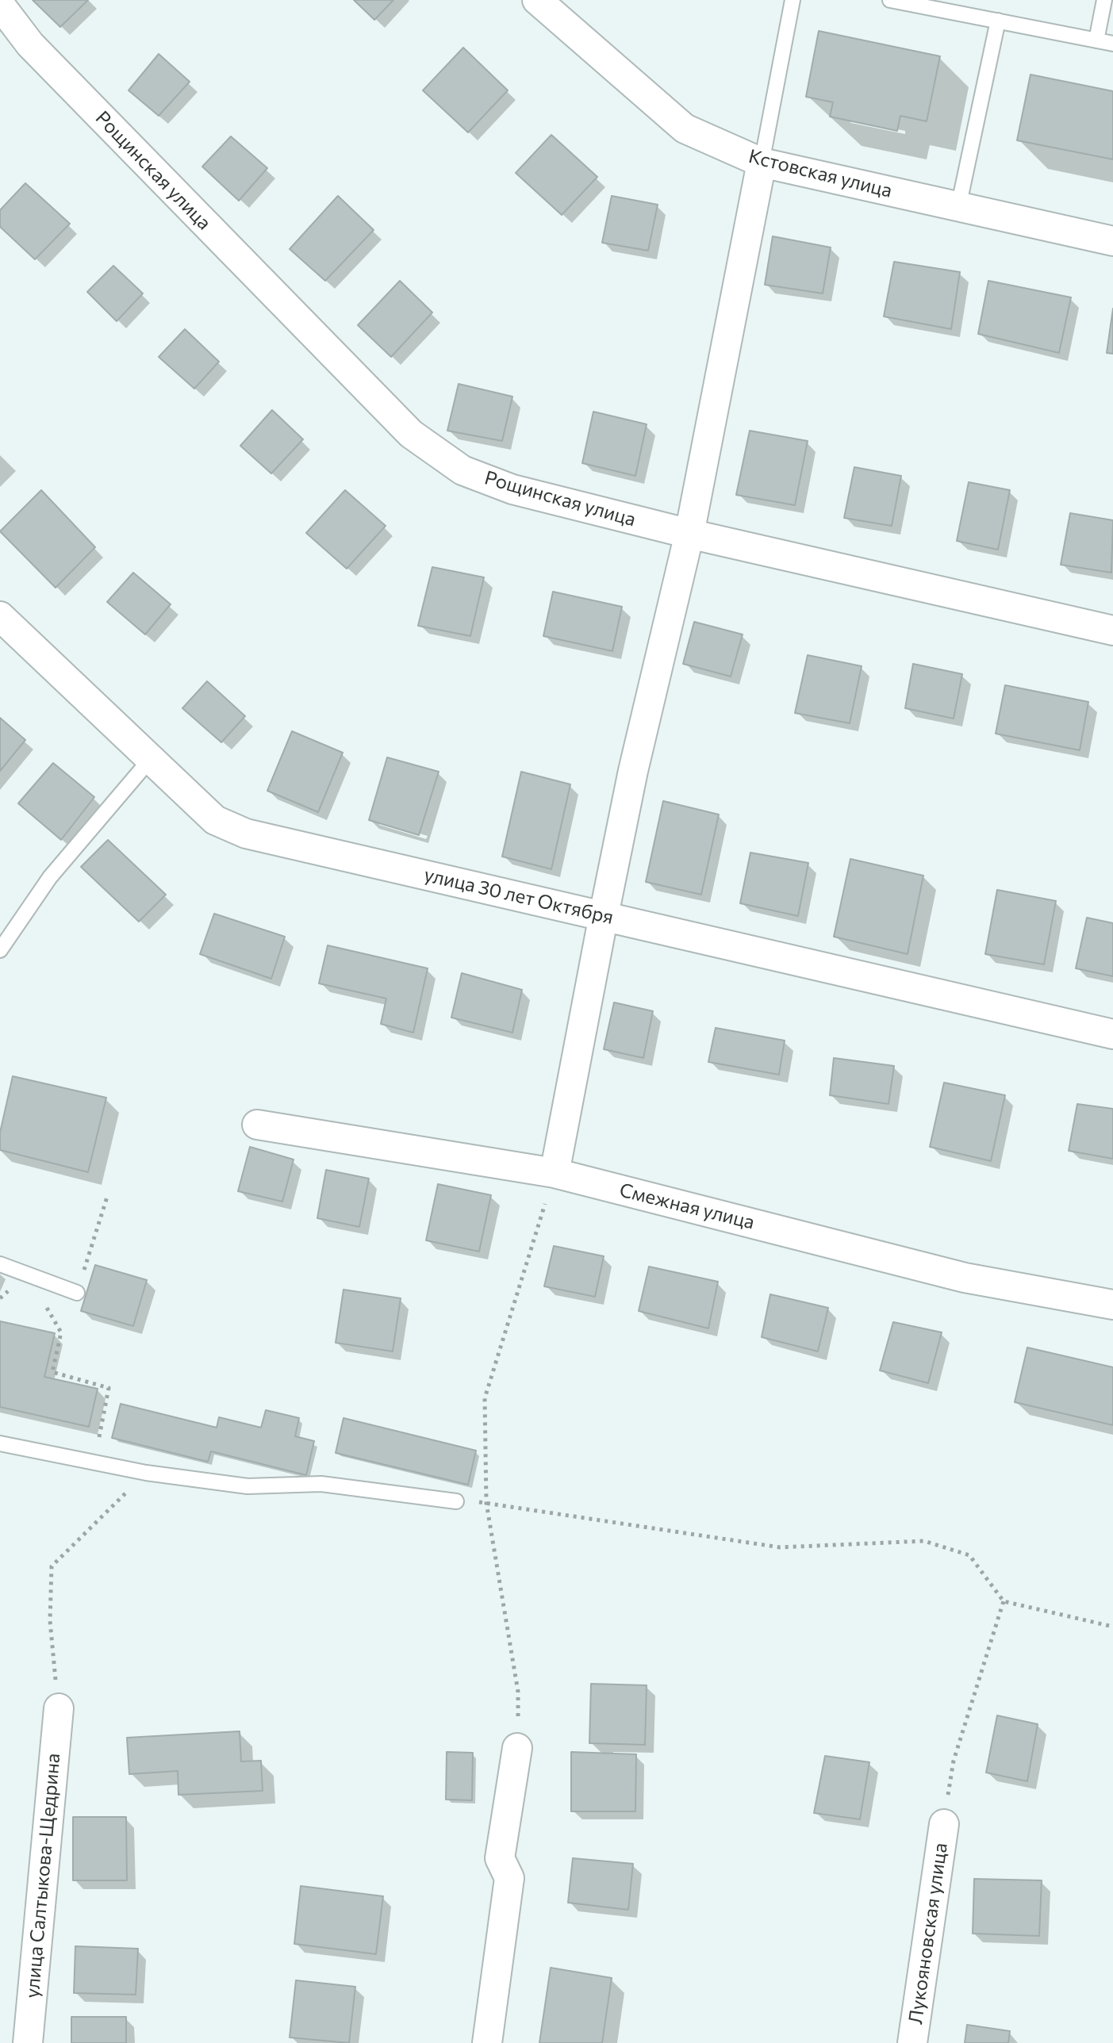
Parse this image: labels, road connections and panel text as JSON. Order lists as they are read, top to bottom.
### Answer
{
  "streets": {
    "street": [
      "Рощинская улица",
      "Кстовская улица",
      "улица 30 лет Октября",
      "Смежная улица",
      "улица Салтыкова-Щедрина",
      "Лукояновская улица"
    ]
  }
}
